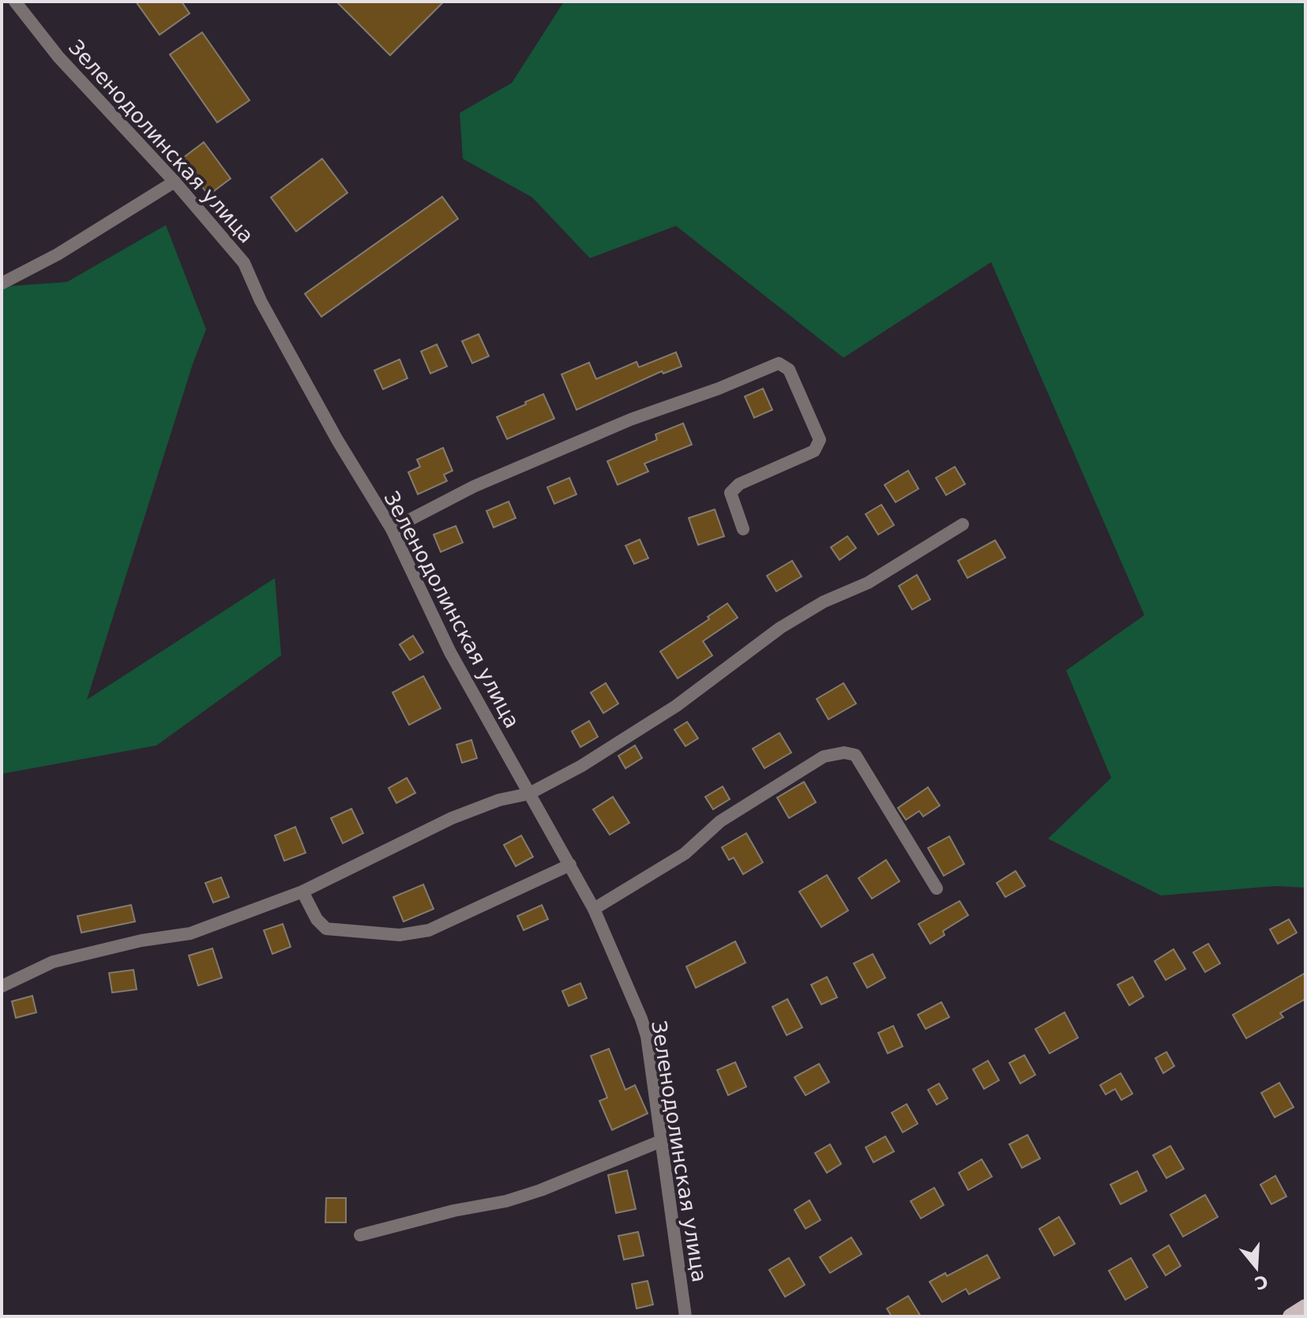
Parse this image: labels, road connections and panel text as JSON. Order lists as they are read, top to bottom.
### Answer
{
  "streets": {
    "street": ["Зеленодолинская улица"]
  },
  "north": "bottom"
}
